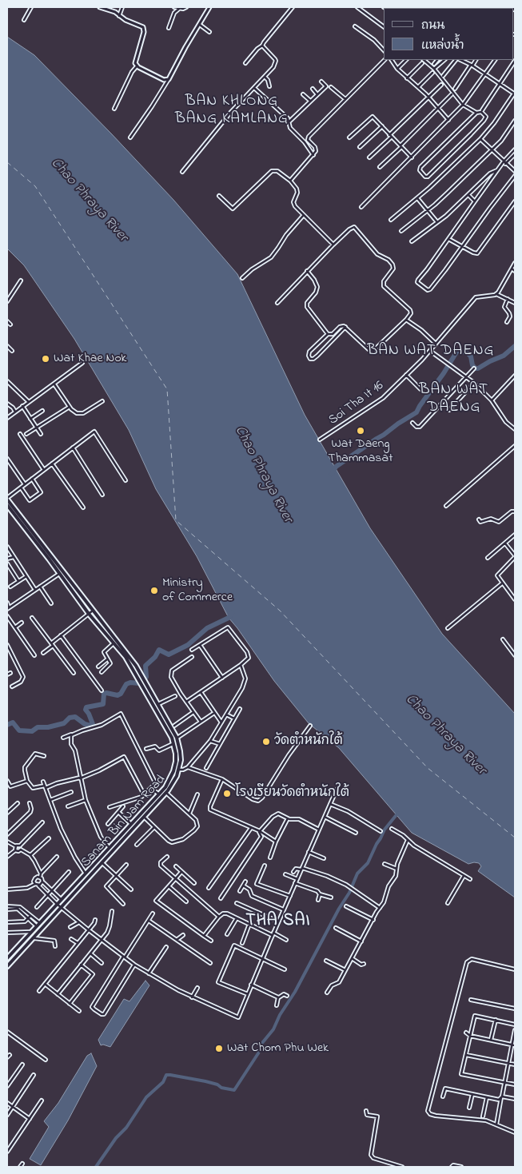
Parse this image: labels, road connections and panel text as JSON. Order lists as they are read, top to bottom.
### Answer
{
  "streets": {
    "main road": ["Sanam Bin Nam Road"],
    "street": ["Soi Tha It 16"]
  },
  "districts": [
    "BAN KHLONG BANG KAMLANG",
    "BAN WAT DAENG",
    "BAN WAT DAENG",
    "THA SAI"
  ],
  "water": ["Chao Phraya River"],
  "places": [
    "Wat Khae Nok",
    "Wat Daeng Thammasat",
    "Ministry of Commerce",
    "วัดตำหนักใต้",
    "โรงเรียนวัดตำหนักใต้",
    "Wat Chom Phu Wek"
  ],
  "legend": ["ถนน", "แหล่งน้ำ"]
}
